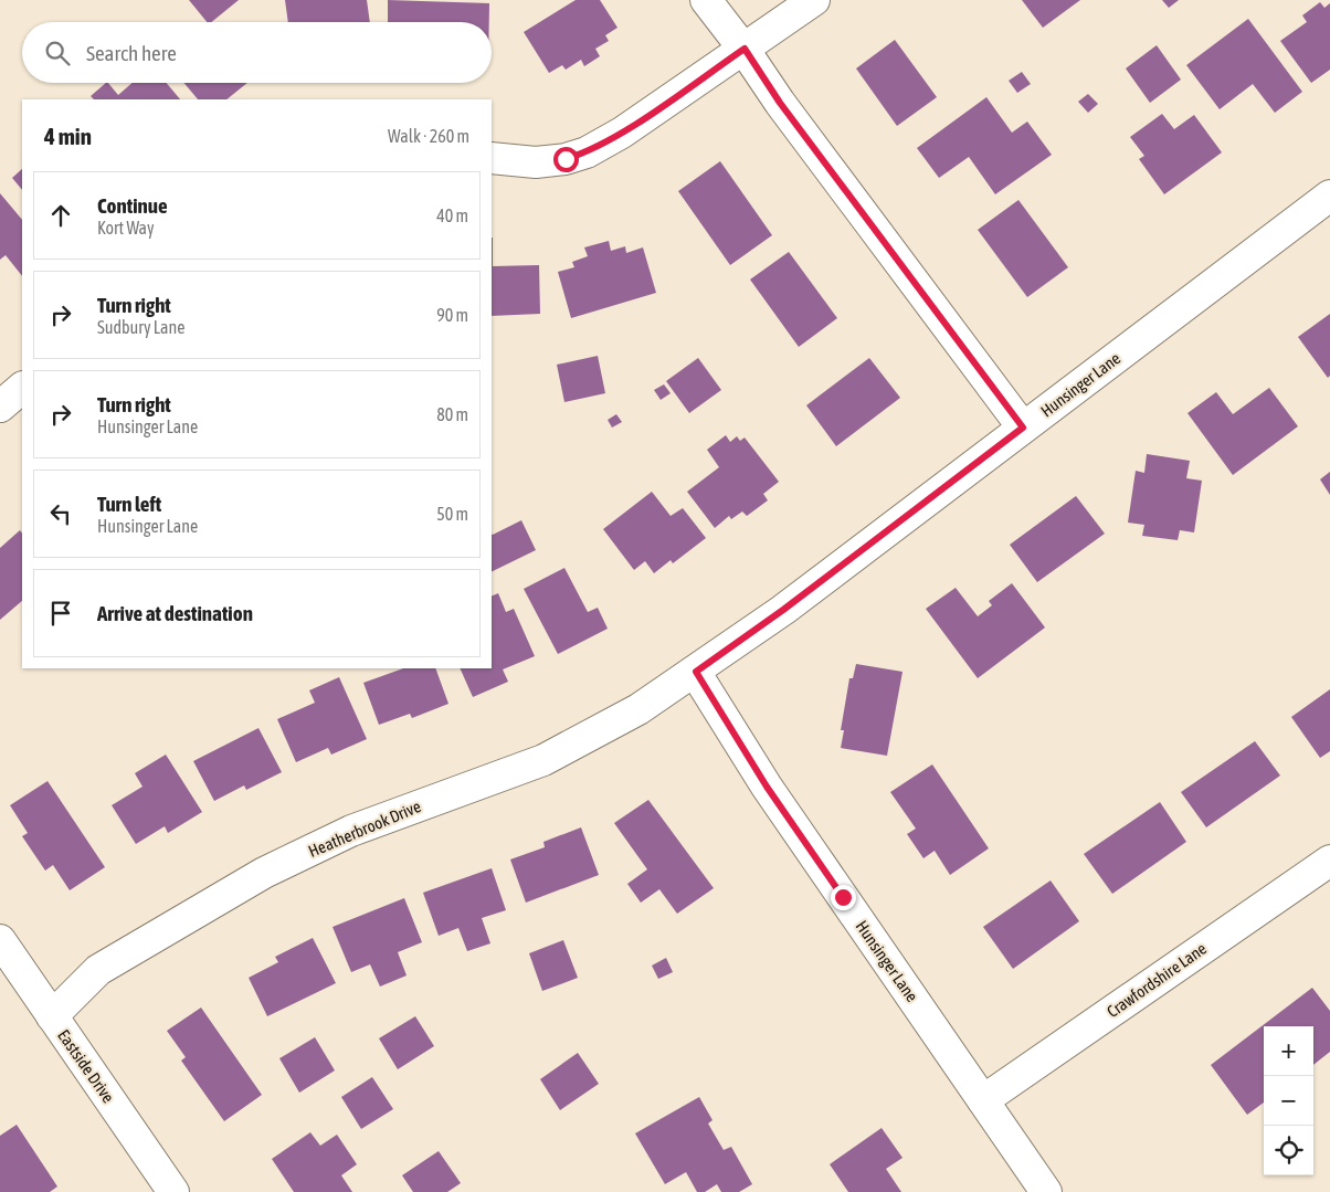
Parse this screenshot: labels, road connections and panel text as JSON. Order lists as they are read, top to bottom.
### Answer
{
  "streets": {
    "street": [
      "Hunsinger Lane",
      "Heatherbrook Drive",
      "Crawfordshire Lane",
      "Eastside Drive"
    ]
  },
  "crossings": [
    ["Hunsinger Lane", "Heatherbrook Drive"],
    ["Hunsinger Lane", "Crawfordshire Lane"],
    ["Heatherbrook Drive", "Eastside Drive"]
  ],
  "page": {
    "search": "Search here",
    "heading": ["4 min", "Walk · 260 m"],
    "list": [
      ["Continue", "Kort Way", "40 m"],
      ["Turn right", "Sudbury Lane", "90 m"],
      ["Turn right", "Hunsinger Lane", "80 m"],
      ["Turn left", "Hunsinger Lane", "50 m"],
      "Arrive at destination"
    ],
    "map_buttons": ["+", "−"]
  }
}
